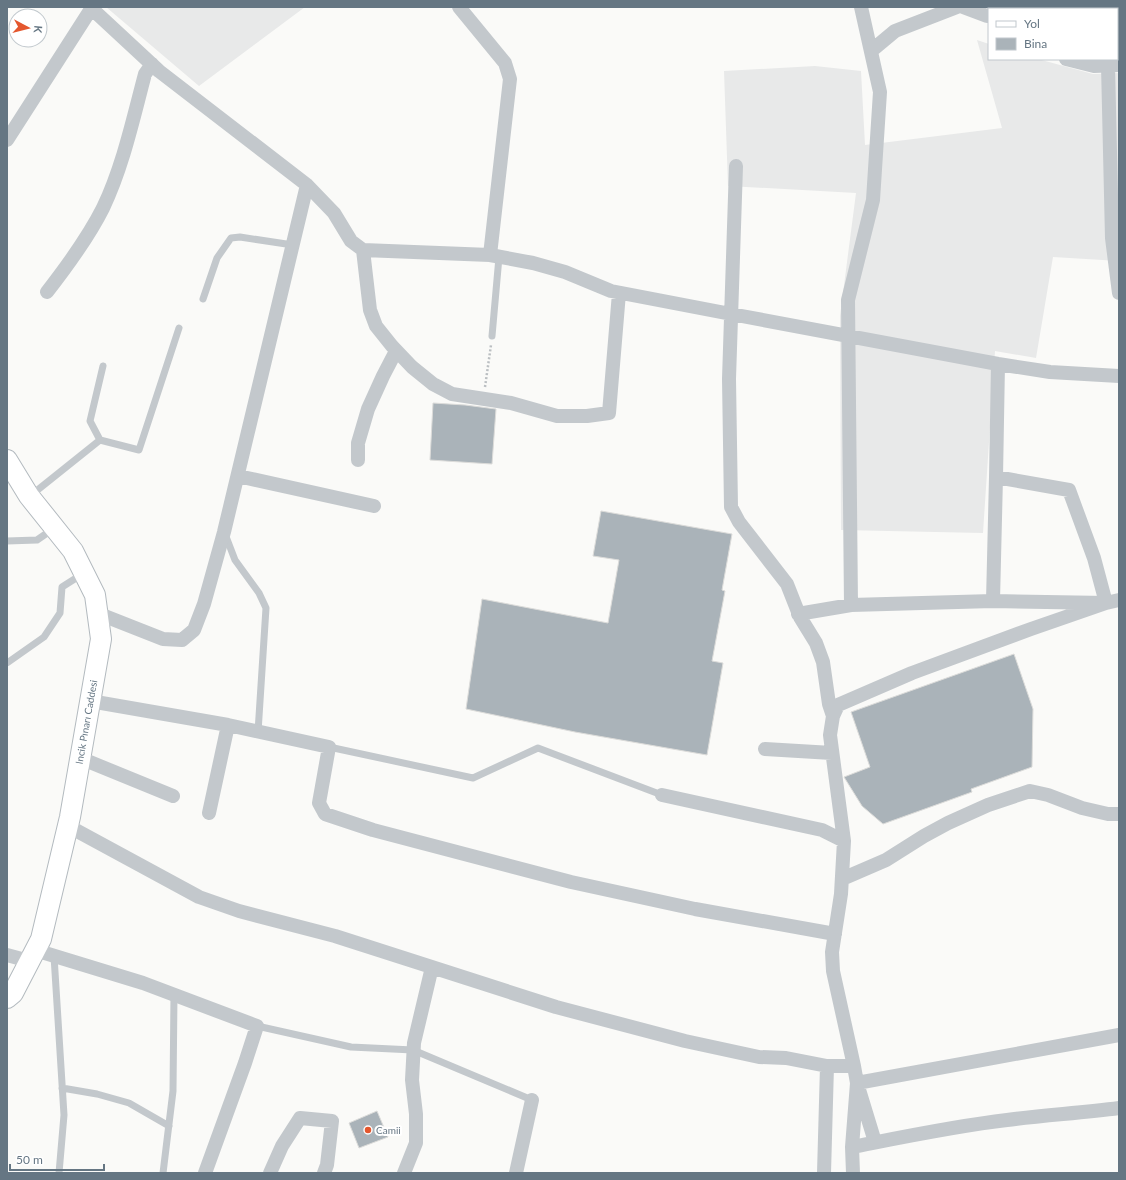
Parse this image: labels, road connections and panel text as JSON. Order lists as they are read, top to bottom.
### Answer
{
  "streets": {
    "main road": ["Incik Pınarı Caddesi"]
  },
  "places": ["Camii"],
  "legend": ["Yol", "Bina"],
  "scale_bar": "50 m",
  "north": "right"
}
